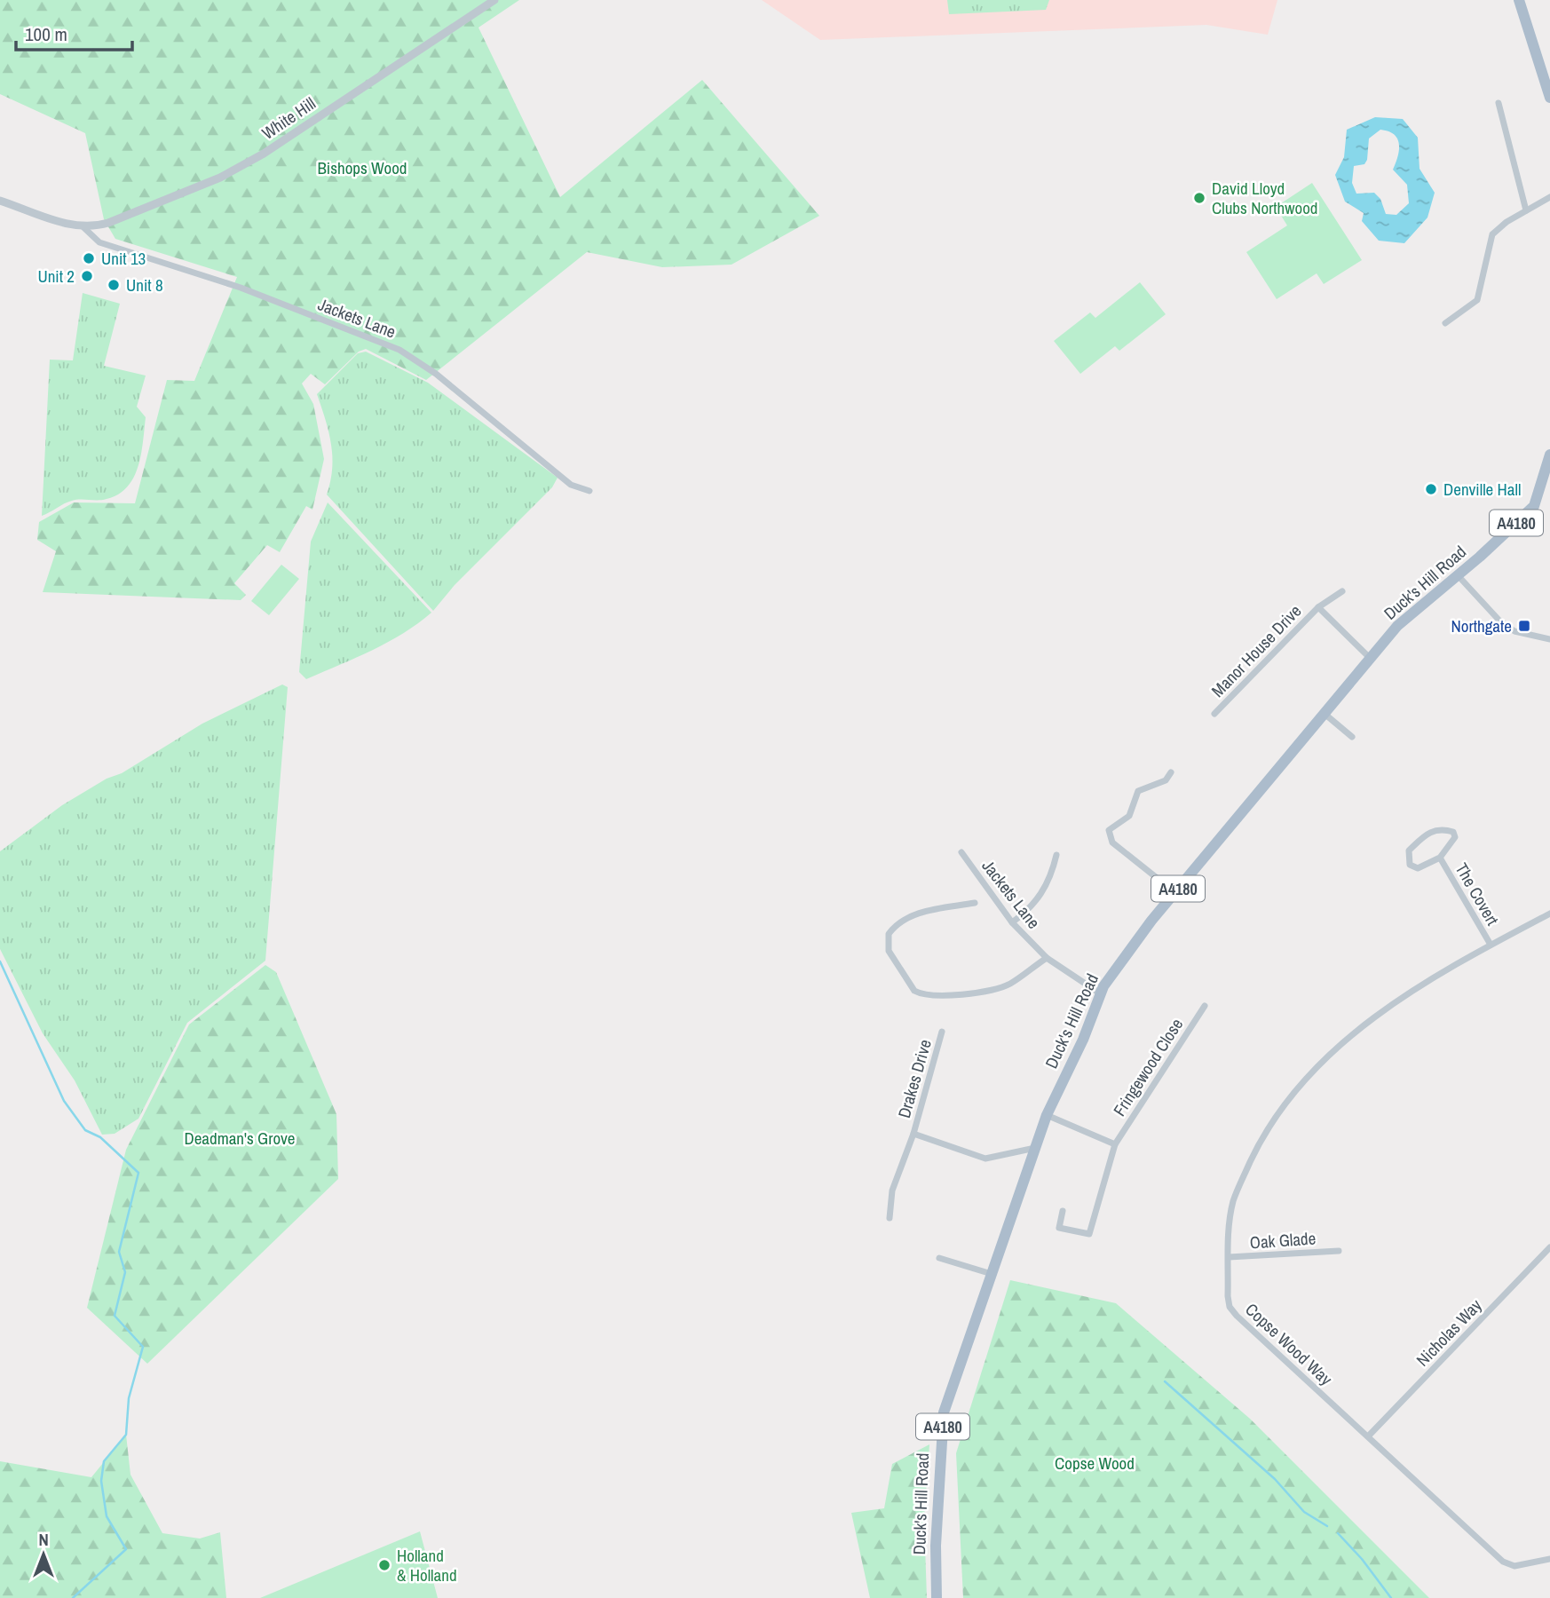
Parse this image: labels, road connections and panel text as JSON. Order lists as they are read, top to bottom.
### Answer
{
  "streets": {
    "main road": ["A4180", "Duck's Hill Road"],
    "street": [
      "White Hill",
      "Jackets Lane",
      "Manor House Drive",
      "The Covert",
      "Fringewood Close",
      "Drakes Drive",
      "Oak Glade",
      "Nicholas Way",
      "Copse Wood Way"
    ]
  },
  "crossings": [
    ["White Hill", "Jackets Lane"],
    ["Jackets Lane", "Duck's Hill Road"],
    ["Duck's Hill Road", "Manor House Drive"],
    ["Duck's Hill Road", "Drakes Drive"],
    ["The Covert", "Copse Wood Way"],
    ["Oak Glade", "Copse Wood Way"],
    ["Nicholas Way", "Copse Wood Way"]
  ],
  "parks": ["Bishops Wood", "Deadman's Grove", "Copse Wood"],
  "places": {
    "other": [
      "David Lloyd Clubs Northwood",
      "Unit 13",
      "Unit 2",
      "Unit 8",
      "Denville Hall",
      "Holland & Holland"
    ],
    "transit": ["Northgate"]
  },
  "scale_bar": "100 m",
  "north": "top"
}
